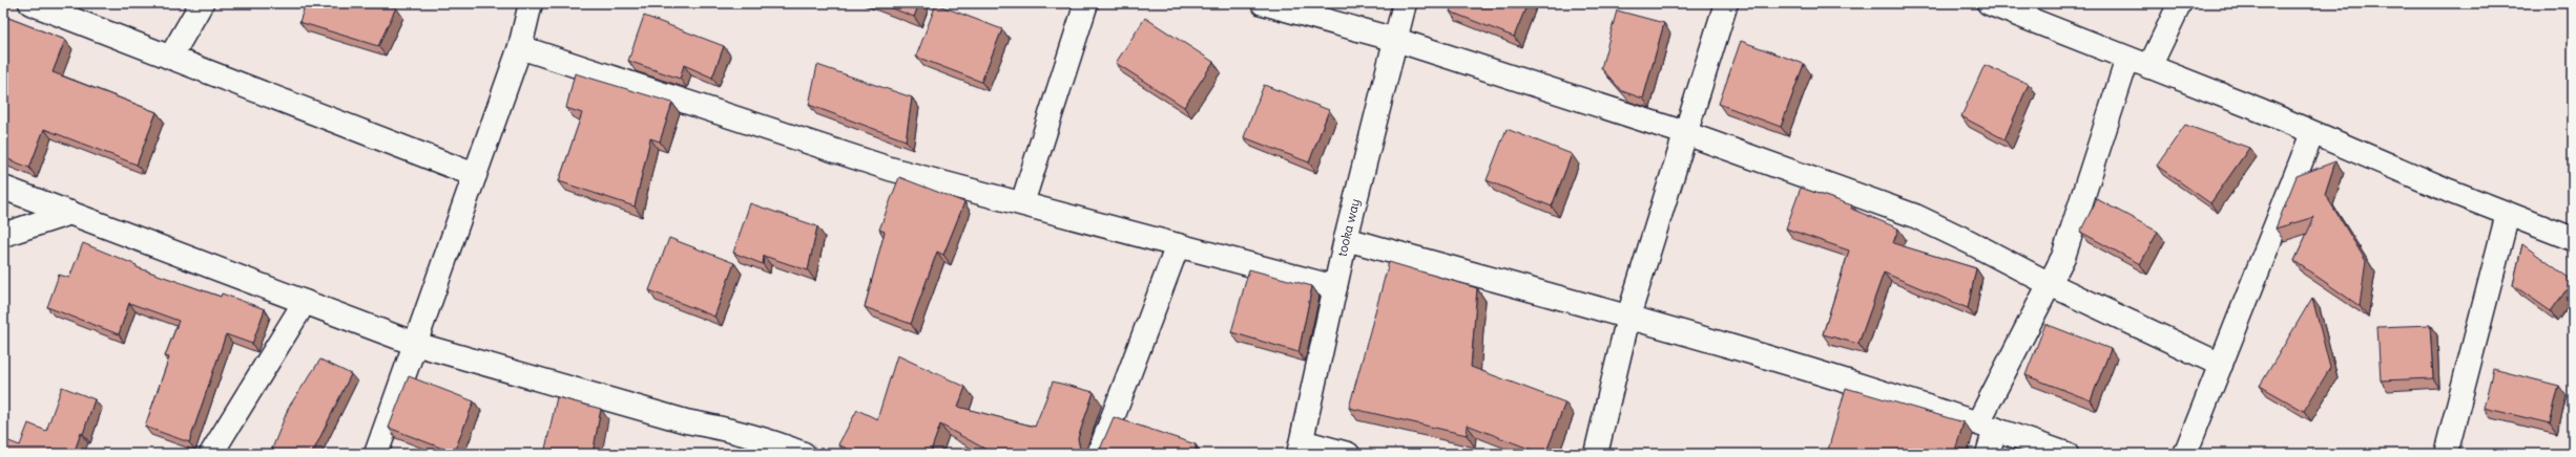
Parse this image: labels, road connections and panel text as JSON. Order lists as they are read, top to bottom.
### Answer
{
  "streets": {
    "street": ["tooka way"]
  }
}
